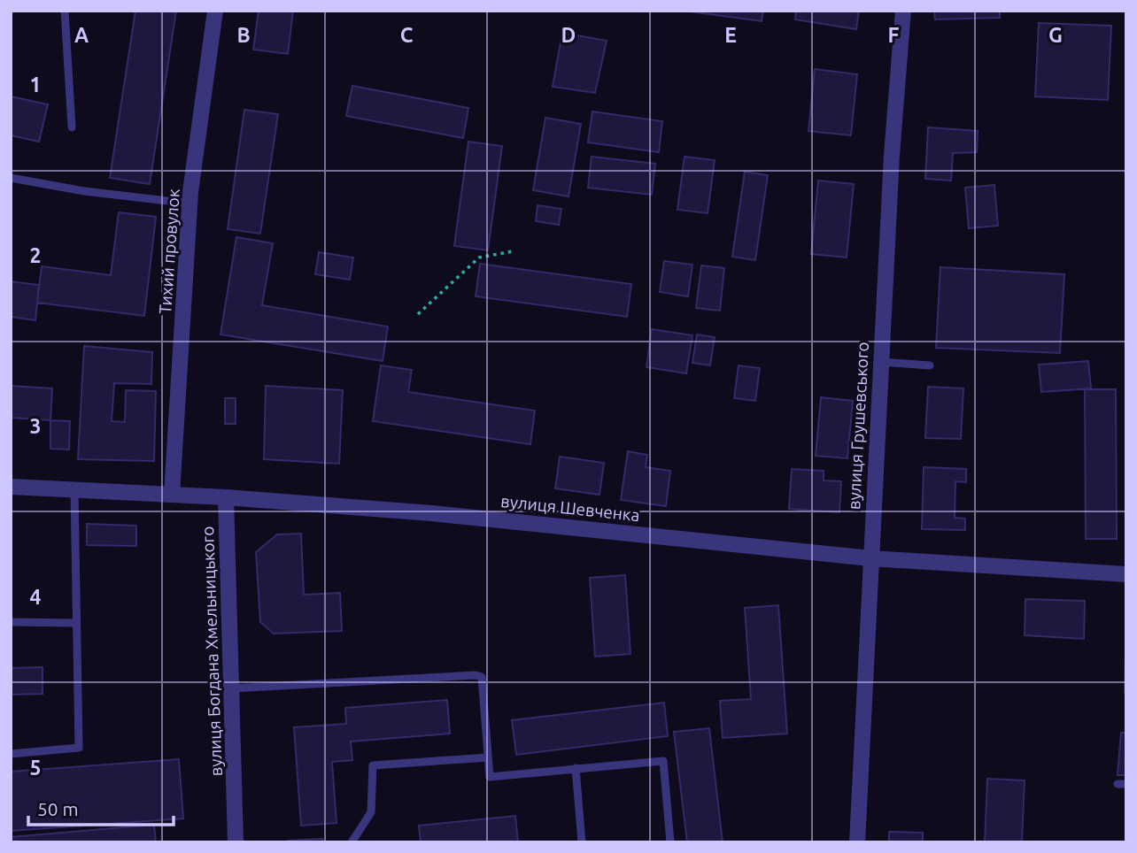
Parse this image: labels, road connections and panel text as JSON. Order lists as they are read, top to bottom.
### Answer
{
  "streets": {
    "street": [
      "Тихий провулок",
      "вулиця Грушевського",
      "вулиця Шевченка",
      "вулиця Богдана Хмельницького"
    ]
  },
  "crossings": [
    ["Тихий провулок", "вулиця Шевченка"],
    ["вулиця Грушевського", "вулиця Шевченка"],
    ["вулиця Шевченка", "вулиця Богдана Хмельницького"]
  ],
  "scale_bar": "50 m",
  "grid": {
    "columns": [
      "A",
      "B",
      "C",
      "D",
      "E",
      "F",
      "G"
    ],
    "rows": [
      "1",
      "2",
      "3",
      "4",
      "5"
    ]
  }
}
